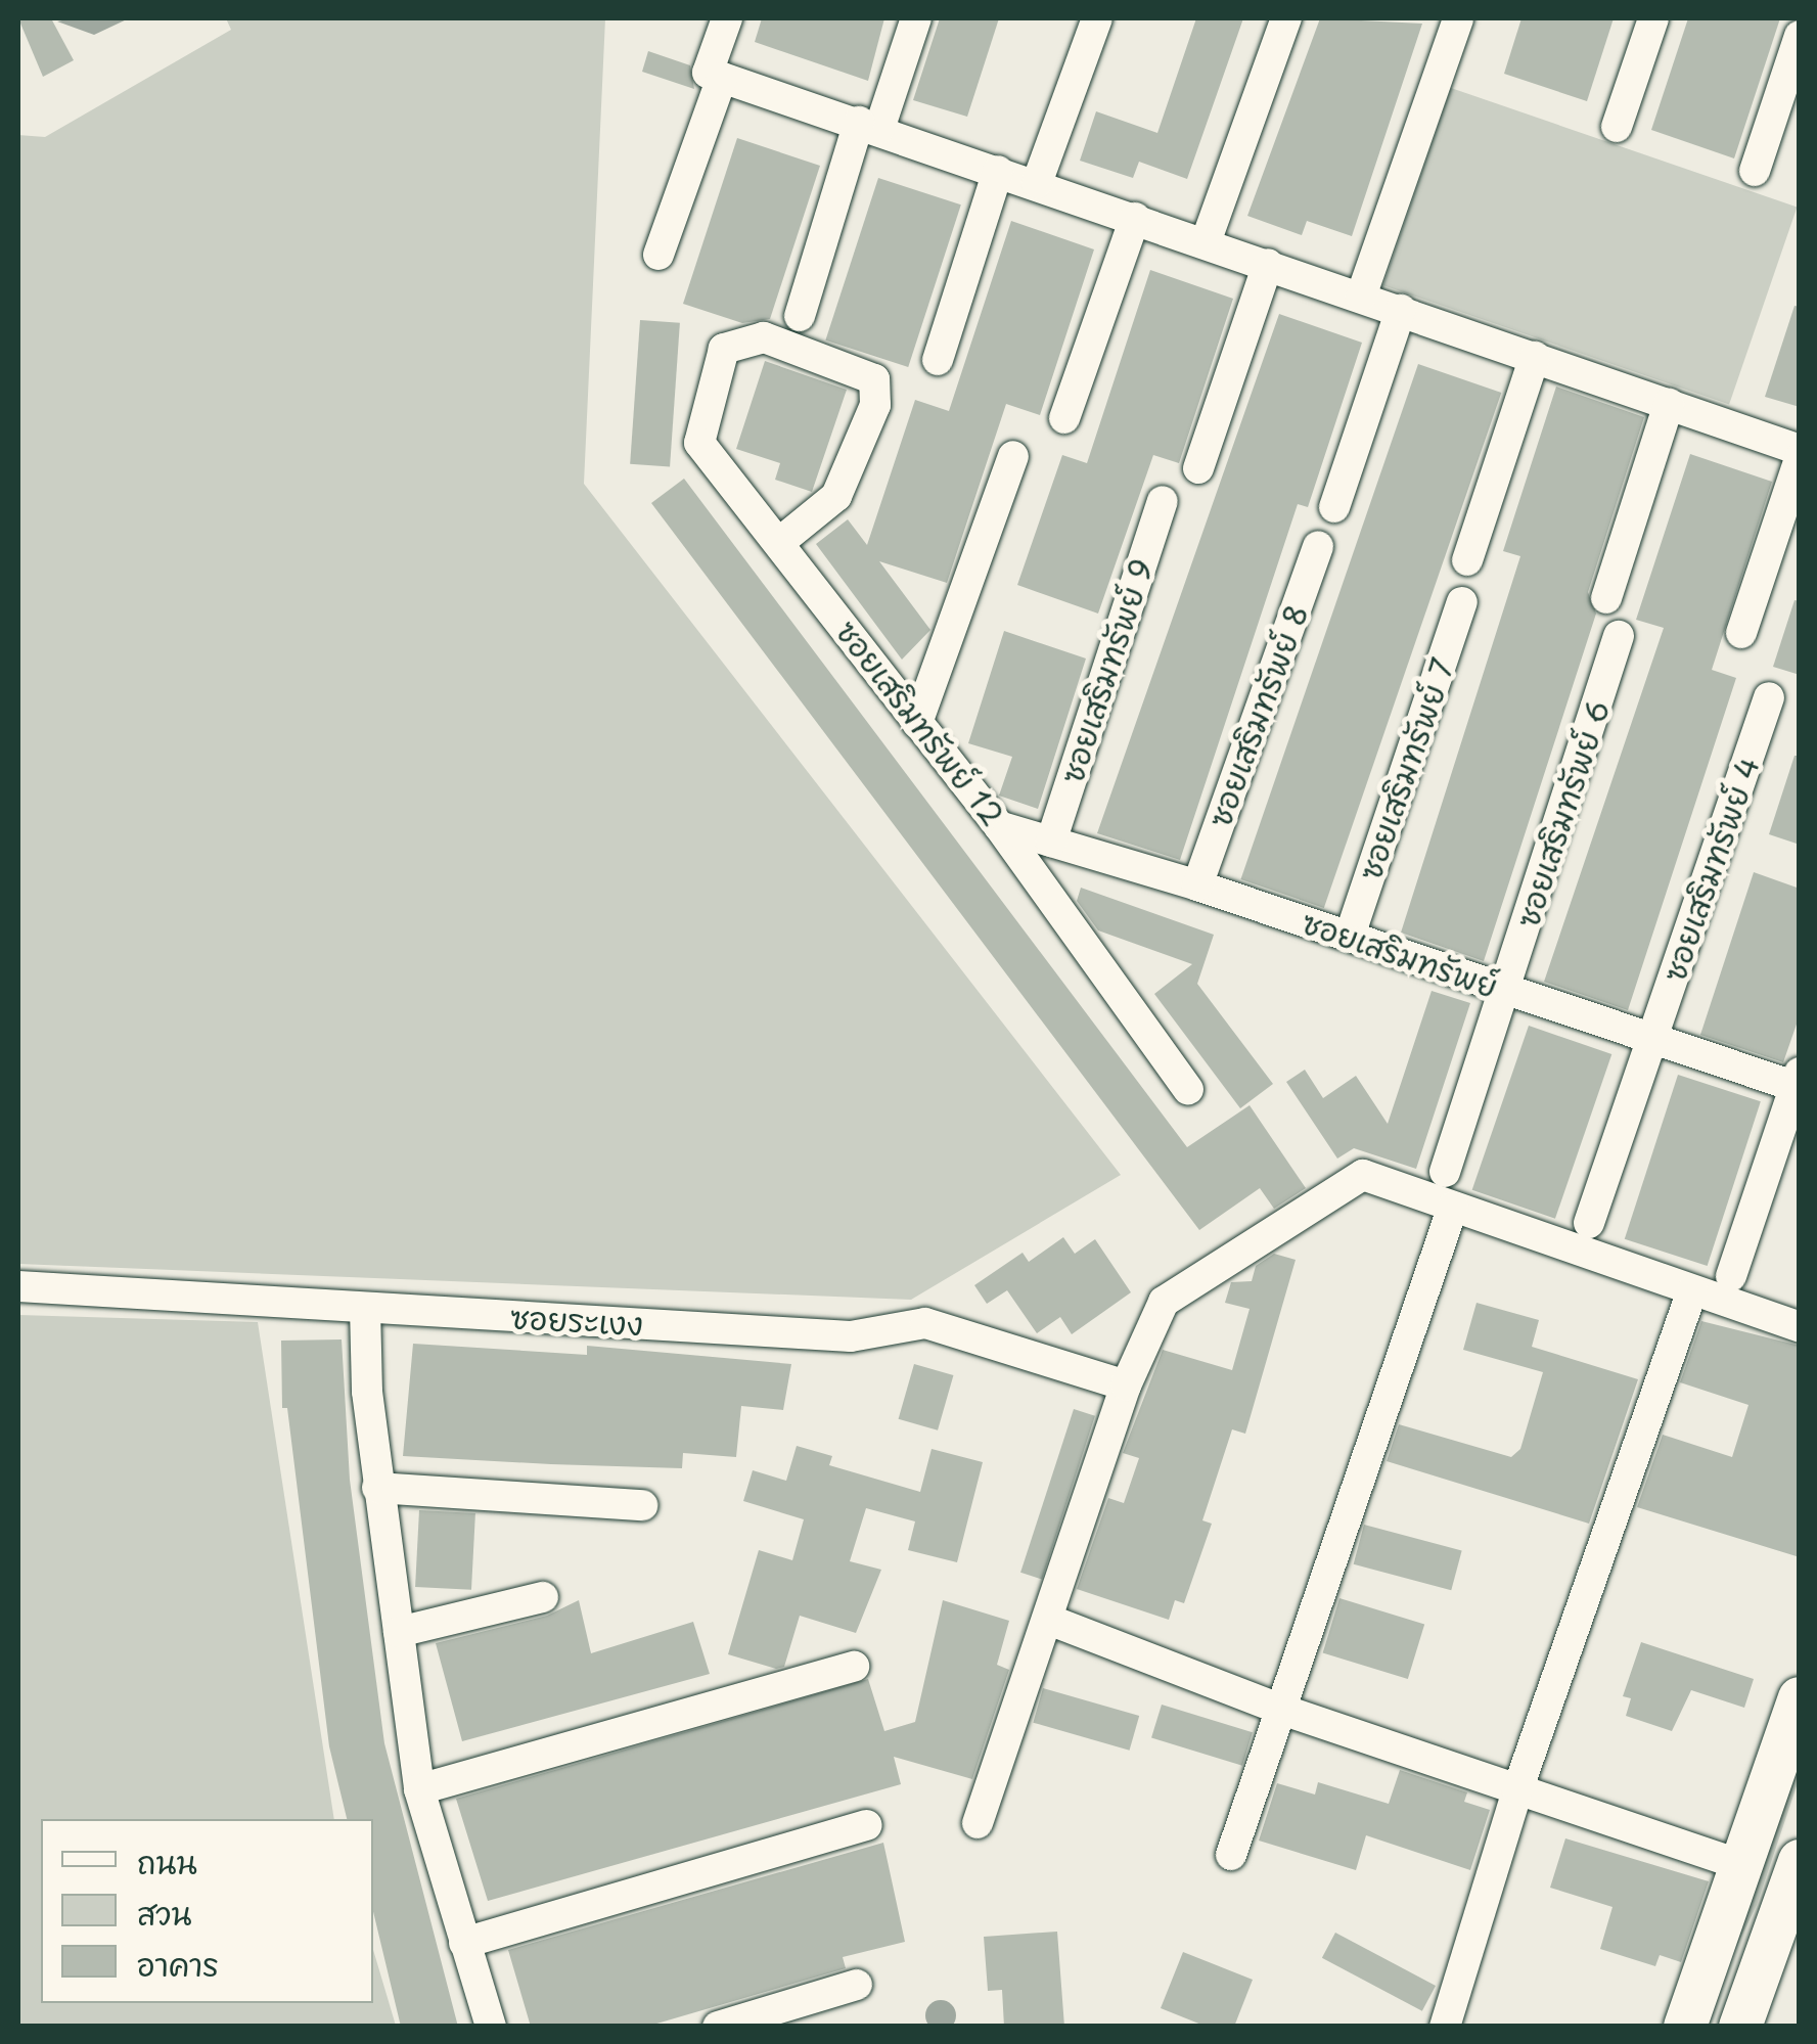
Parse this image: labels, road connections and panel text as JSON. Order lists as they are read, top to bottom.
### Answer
{
  "streets": {
    "street": [
      "ซอยเสริมทรัพย์ 9",
      "ซอยเสริมทรัพย์ 8",
      "ซอยเสริมทรัพย์ 12",
      "ซอยเสริมทรัพย์ 7",
      "ซอยเสริมทรัพย์ 6",
      "ซอยเสริมทรัพย์ 4",
      "ซอยเสริมทรัพย์",
      "ซอยระเงง"
    ]
  },
  "crossings": [
    ["ซอยเสริมทรัพย์ 9", "ซอยเสริมทรัพย์"],
    ["ซอยเสริมทรัพย์ 8", "ซอยเสริมทรัพย์"],
    ["ซอยเสริมทรัพย์ 12", "ซอยเสริมทรัพย์"],
    ["ซอยเสริมทรัพย์ 7", "ซอยเสริมทรัพย์"],
    ["ซอยเสริมทรัพย์ 6", "ซอยเสริมทรัพย์"],
    ["ซอยเสริมทรัพย์ 4", "ซอยเสริมทรัพย์"]
  ],
  "legend": ["ถนน", "สวน", "อาคาร"]
}
